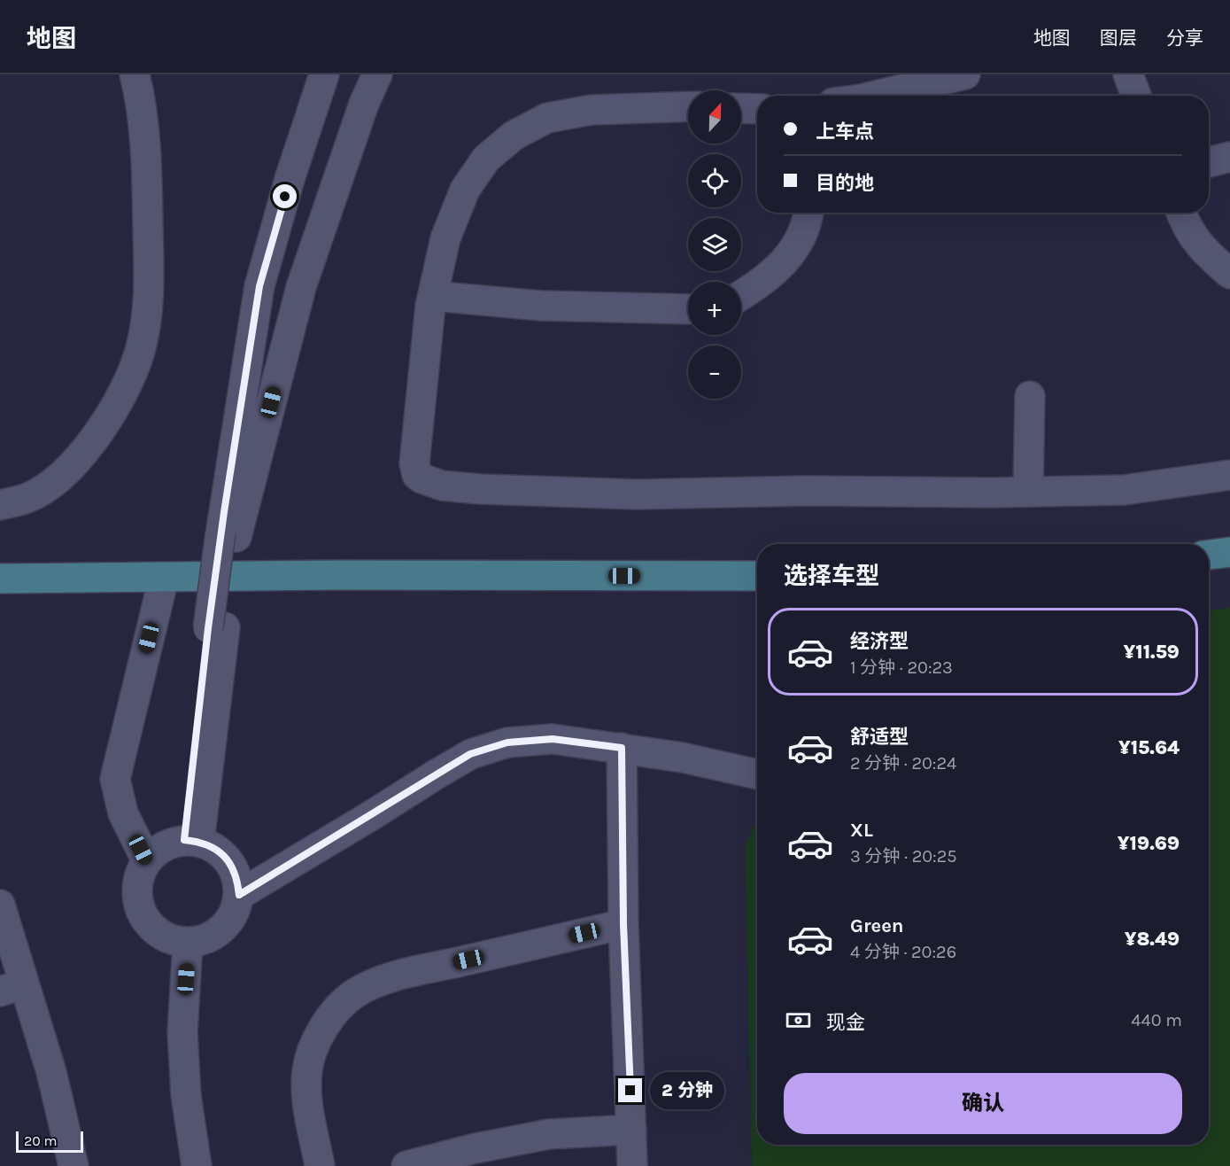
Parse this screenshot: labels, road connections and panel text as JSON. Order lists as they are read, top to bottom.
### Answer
{
  "scale_bar": "20 m",
  "north": "top",
  "page": {
    "header": "地图",
    "nav": ["地图", "图层", "分享"],
    "map_buttons": ["+", "−"],
    "banner": ["上车点", "目的地"],
    "heading": "选择车型",
    "list": [
      {
        "name": "经济型",
        "note": "1 分钟 · 20:23",
        "value": "¥11.59"
      },
      {
        "name": "舒适型",
        "note": "2 分钟 · 20:24",
        "value": "¥15.64"
      },
      {
        "name": "XL",
        "note": "3 分钟 · 20:25",
        "value": "¥19.69"
      },
      {
        "name": "Green",
        "note": "4 分钟 · 20:26",
        "value": "¥8.49"
      }
    ],
    "pay": ["现金", "440 m"],
    "buttons": "确认",
    "bubble": "2 分钟",
    "scale": "20 m"
  }
}
